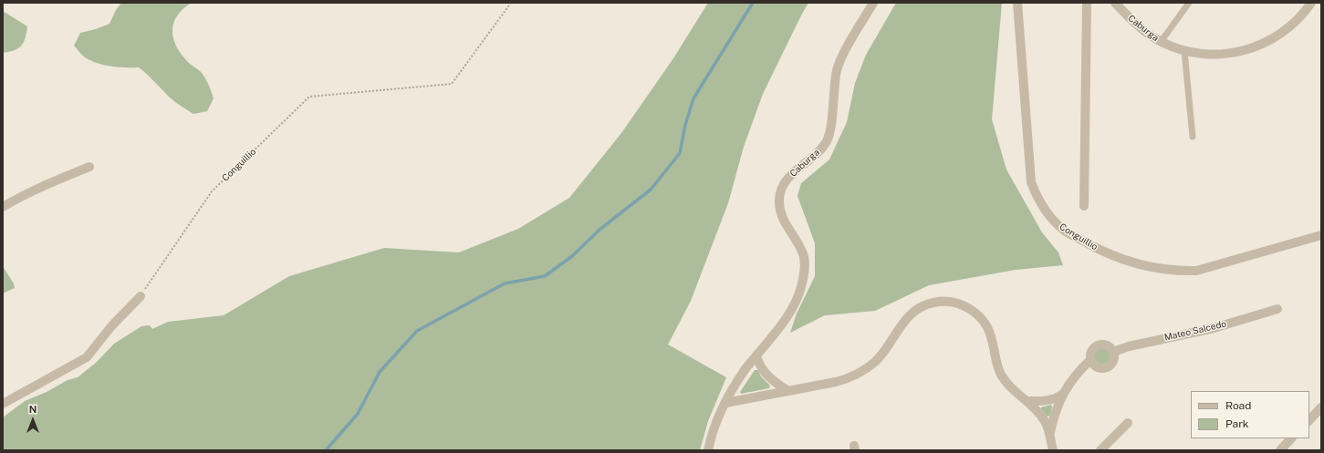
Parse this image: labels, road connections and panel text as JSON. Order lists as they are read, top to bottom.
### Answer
{
  "streets": {
    "street": ["Caburga", "Conguillio", "Mateo Salcedo"]
  },
  "legend": ["Road", "Park"],
  "north": "top"
}
